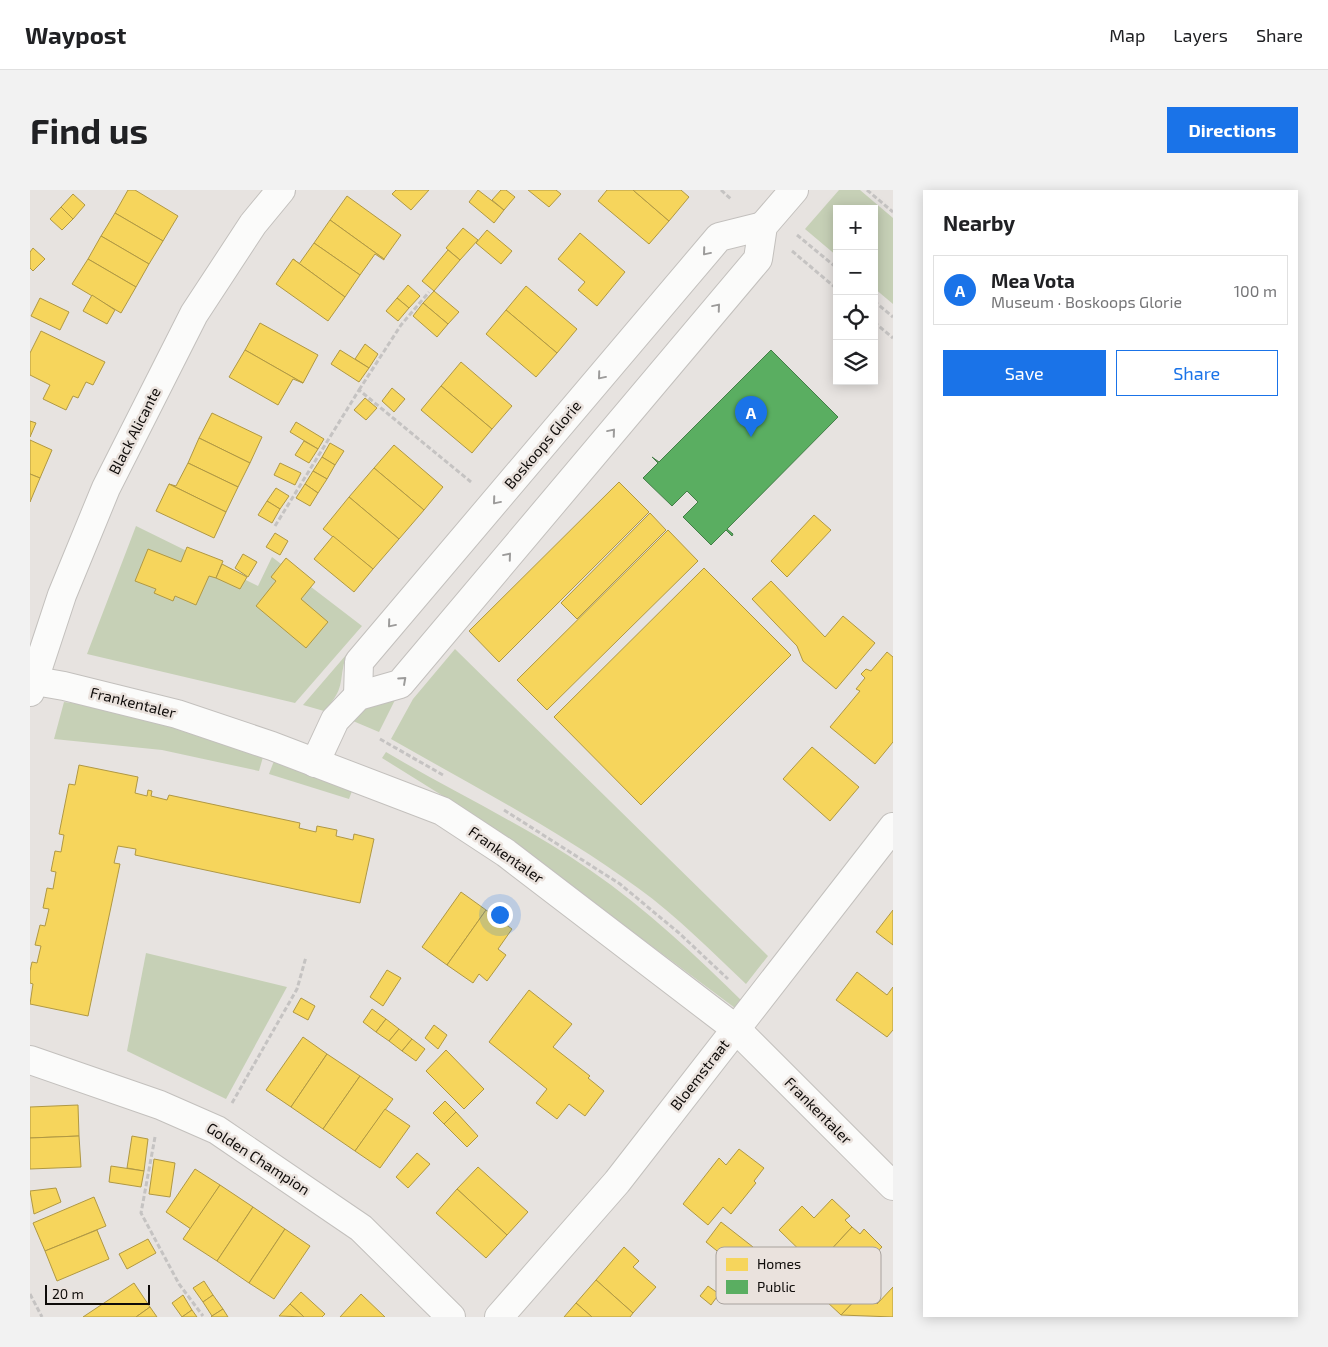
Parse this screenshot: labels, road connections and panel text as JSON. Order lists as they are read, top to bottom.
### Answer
{
  "streets": {
    "street": [
      "Black Alicante",
      "Boskoops Glorie",
      "Frankentaler",
      "Bloemstraat",
      "Golden Champion"
    ]
  },
  "crossings": [
    ["Black Alicante", "Frankentaler"],
    ["Frankentaler", "Bloemstraat"]
  ],
  "legend": ["Homes", "Public"],
  "scale_bar": "20 m",
  "page": {
    "header": "Waypost",
    "nav": ["Map", "Layers", "Share"],
    "buttons": [
      "Directions",
      ["Save", "Share"]
    ],
    "title": "Find us",
    "heading": "Nearby",
    "map_buttons": ["+", "−"],
    "list": [
      {
        "mark": "A",
        "name": "Mea Vota",
        "note": "Museum · Boskoops Glorie",
        "value": "100 m"
      }
    ],
    "pins": "A",
    "scale": "20 m"
  }
}
